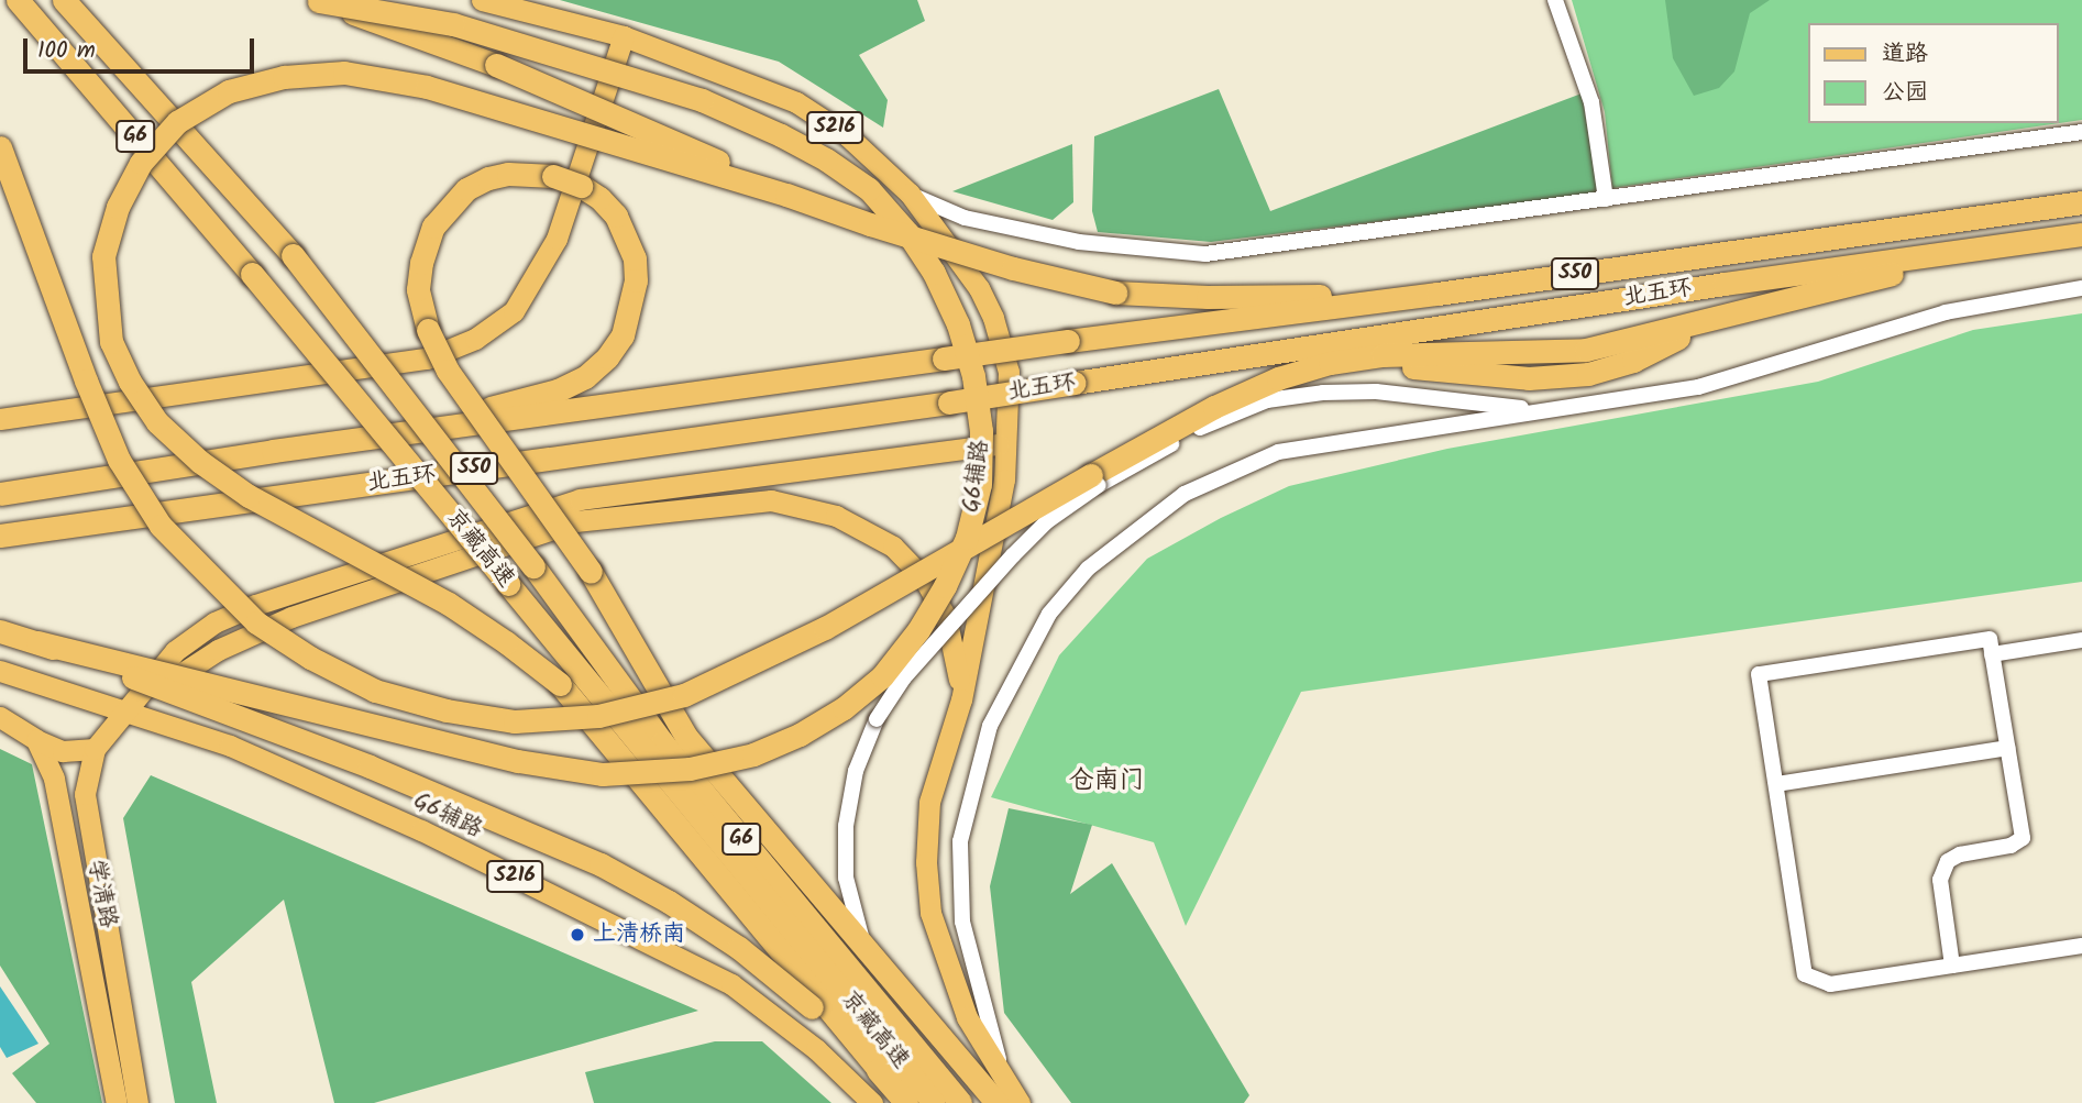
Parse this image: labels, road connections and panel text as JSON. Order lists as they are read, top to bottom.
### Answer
{
  "streets": {
    "highway": [
      "G6",
      "S50",
      "北五环",
      "京藏高速"
    ],
    "main road": ["S216", "G6辅路", "学清路"]
  },
  "crossings": [
    ["G6辅路", "学清路"]
  ],
  "districts": ["仓南门"],
  "places": ["上清桥南"],
  "legend": ["道路", "公园"],
  "scale_bar": "100 m"
}
